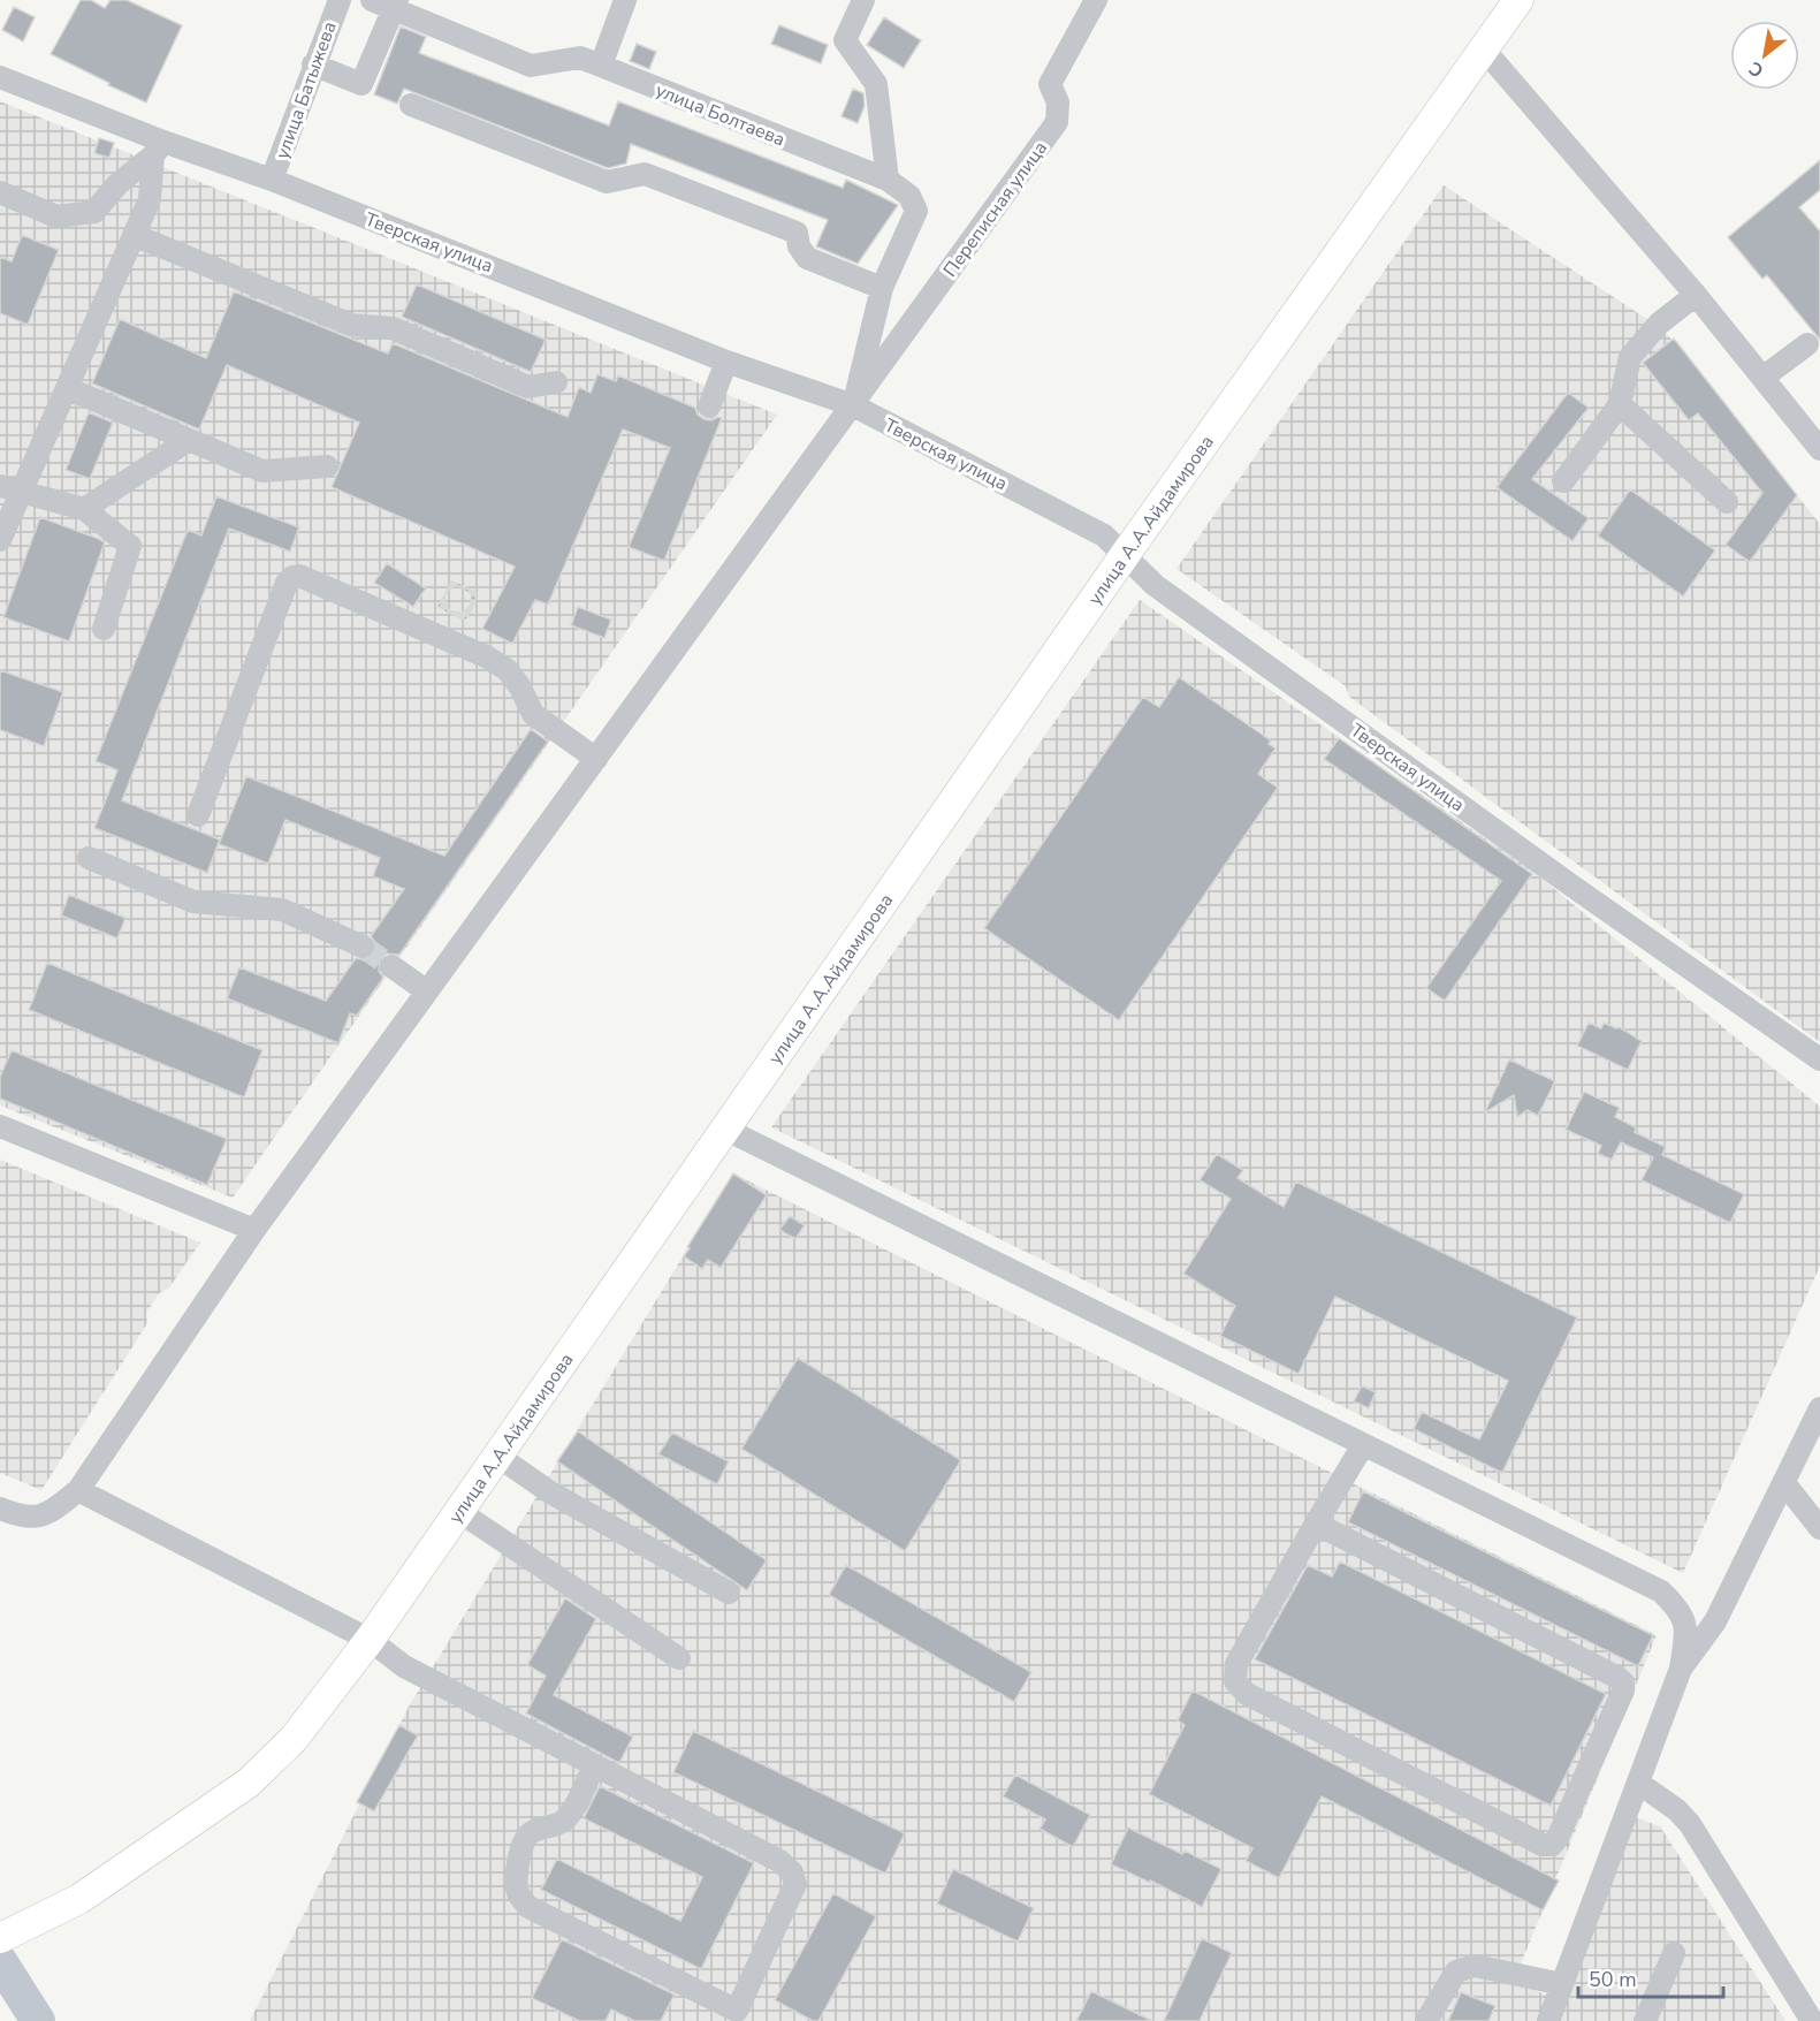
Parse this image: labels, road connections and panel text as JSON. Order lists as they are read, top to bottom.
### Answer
{
  "streets": {
    "main road": ["улица А.А.Айдамирова"],
    "street": [
      "улица Батыжева",
      "улица Болтаева",
      "Переписная улица",
      "Тверская улица"
    ]
  },
  "crossings": [
    ["улица Батыжева", "Тверская улица"],
    ["Переписная улица", "Тверская улица"],
    ["Тверская улица", "улица А.А.Айдамирова"]
  ],
  "scale_bar": "50 m",
  "north": "bottom left"
}
